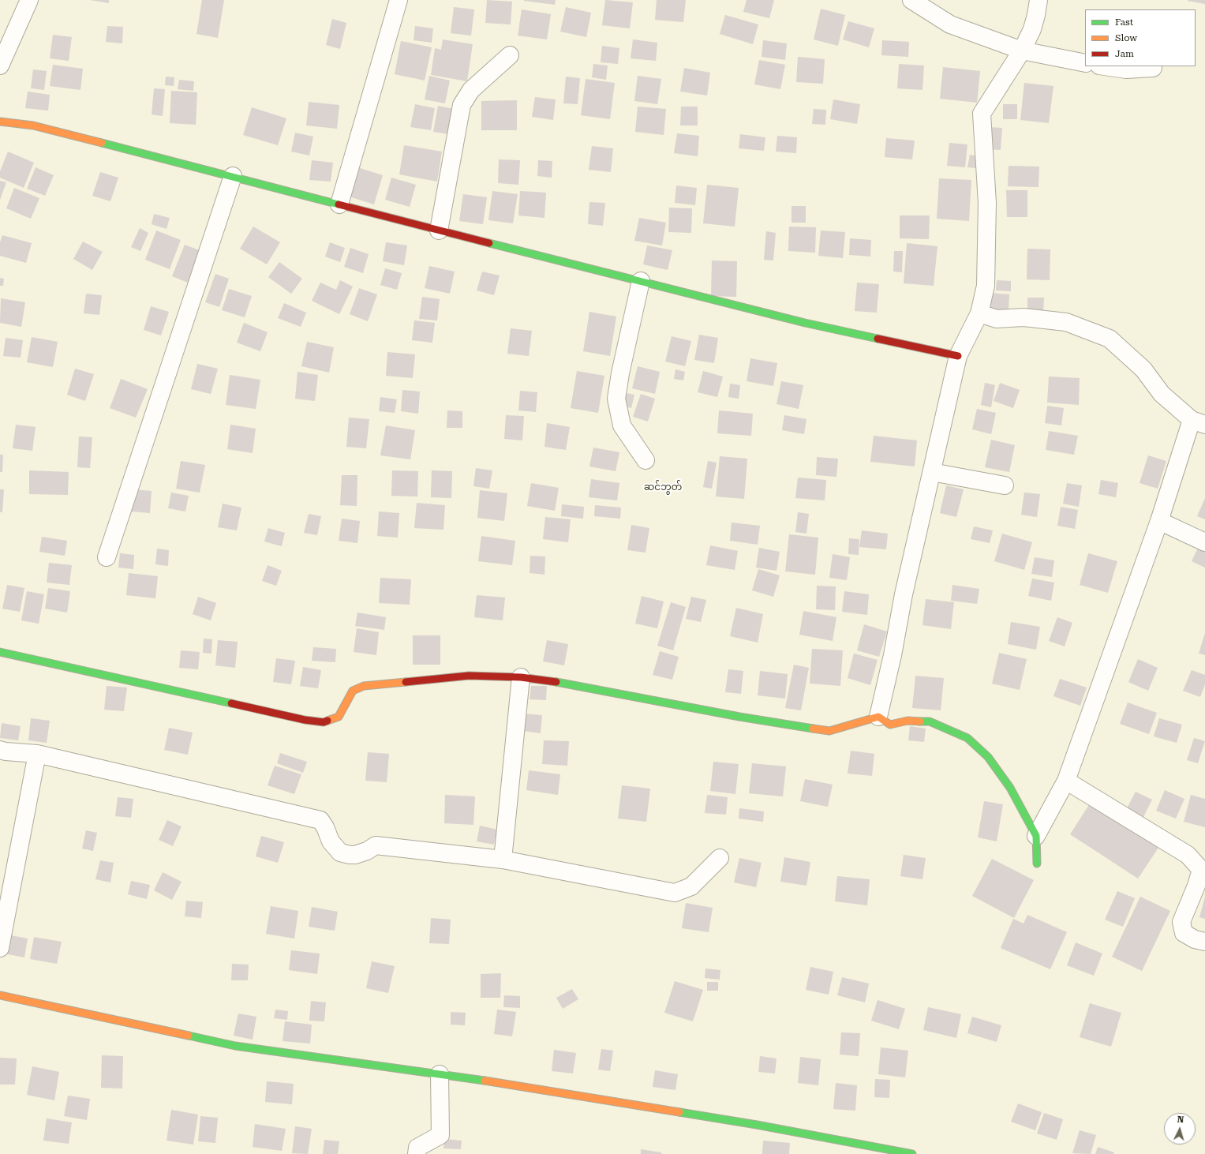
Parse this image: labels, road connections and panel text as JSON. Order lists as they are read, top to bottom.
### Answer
{
  "districts": ["ဆင်ဘွတ်"],
  "legend": ["Fast", "Slow", "Jam"],
  "north": "top"
}
